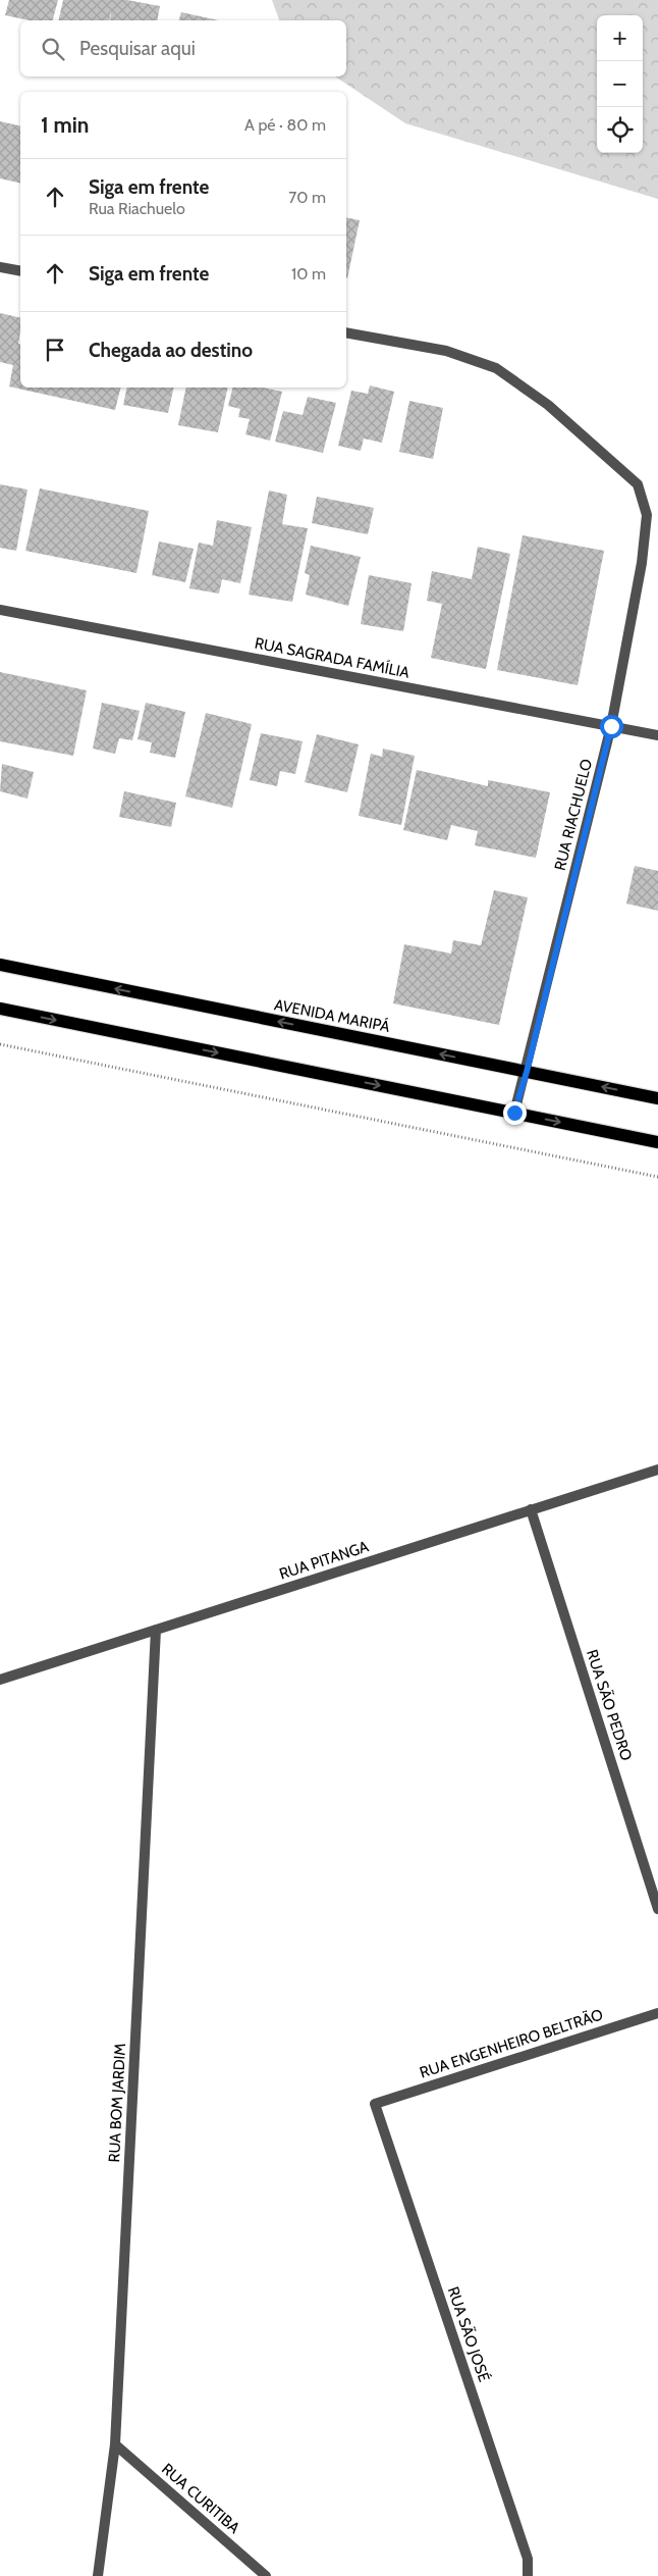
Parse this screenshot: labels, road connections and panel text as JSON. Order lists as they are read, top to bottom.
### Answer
{
  "streets": {
    "main road": ["AVENIDA MARIPÁ"],
    "street": [
      "RUA SAGRADA FAMÍLIA",
      "RUA RIACHUELO",
      "RUA PITANGA",
      "RUA SÃO PEDRO",
      "RUA ENGENHEIRO BELTRÃO",
      "RUA BOM JARDIM",
      "RUA SÃO JOSÉ",
      "RUA CURITIBA"
    ]
  },
  "crossings": [
    ["RUA SAGRADA FAMÍLIA", "RUA RIACHUELO"],
    ["RUA RIACHUELO", "AVENIDA MARIPÁ"],
    ["RUA PITANGA", "RUA SÃO PEDRO"],
    ["RUA PITANGA", "RUA BOM JARDIM"],
    ["RUA ENGENHEIRO BELTRÃO", "RUA SÃO JOSÉ"],
    ["RUA BOM JARDIM", "RUA CURITIBA"]
  ],
  "page": {
    "map_buttons": ["+", "−"],
    "search": "Pesquisar aqui",
    "heading": ["1 min", "A pé · 80 m"],
    "list": [
      ["Siga em frente", "Rua Riachuelo", "70 m"],
      ["Siga em frente", "10 m"],
      "Chegada ao destino"
    ]
  }
}
